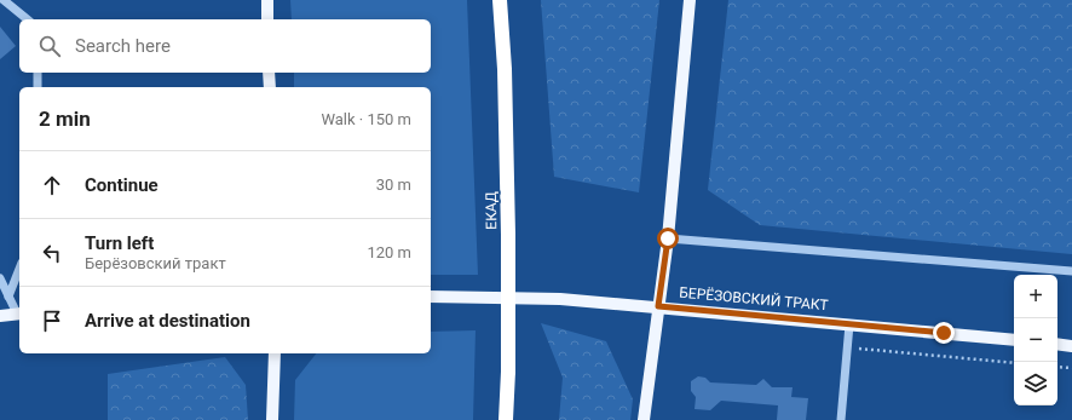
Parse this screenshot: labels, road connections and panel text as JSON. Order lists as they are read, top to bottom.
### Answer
{
  "streets": {
    "highway": ["ЕКАД"],
    "main road": ["БЕРЁЗОВСКИЙ ТРАКТ"]
  },
  "page": {
    "search": "Search here",
    "heading": ["2 min", "Walk · 150 m"],
    "list": [
      ["Continue", "30 m"],
      ["Turn left", "Берёзовский тракт", "120 m"],
      "Arrive at destination"
    ],
    "map_buttons": ["+", "−"]
  }
}
